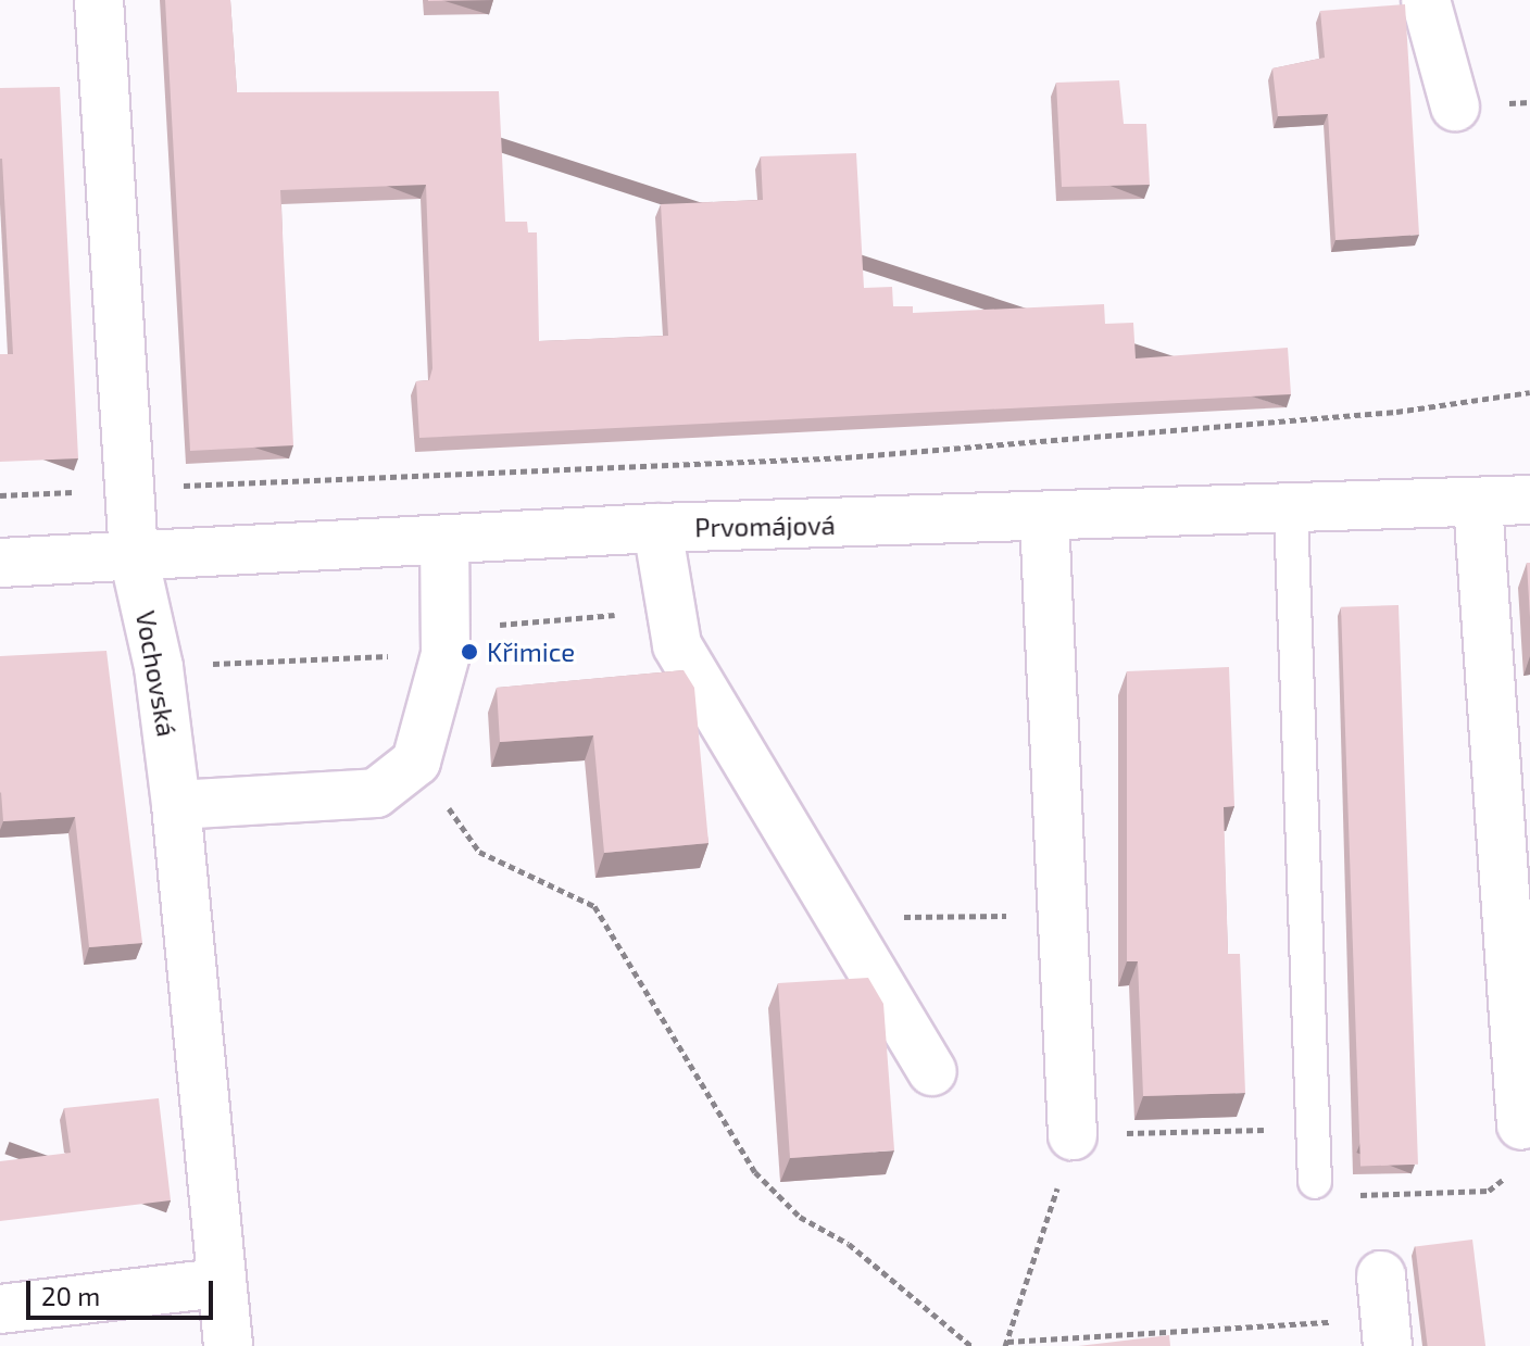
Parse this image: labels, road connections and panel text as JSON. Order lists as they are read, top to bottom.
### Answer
{
  "streets": {
    "street": ["Prvomájová", "Vochovská"]
  },
  "crossings": [
    ["Prvomájová", "Vochovská"]
  ],
  "places": ["Křimice"],
  "scale_bar": "20 m"
}
